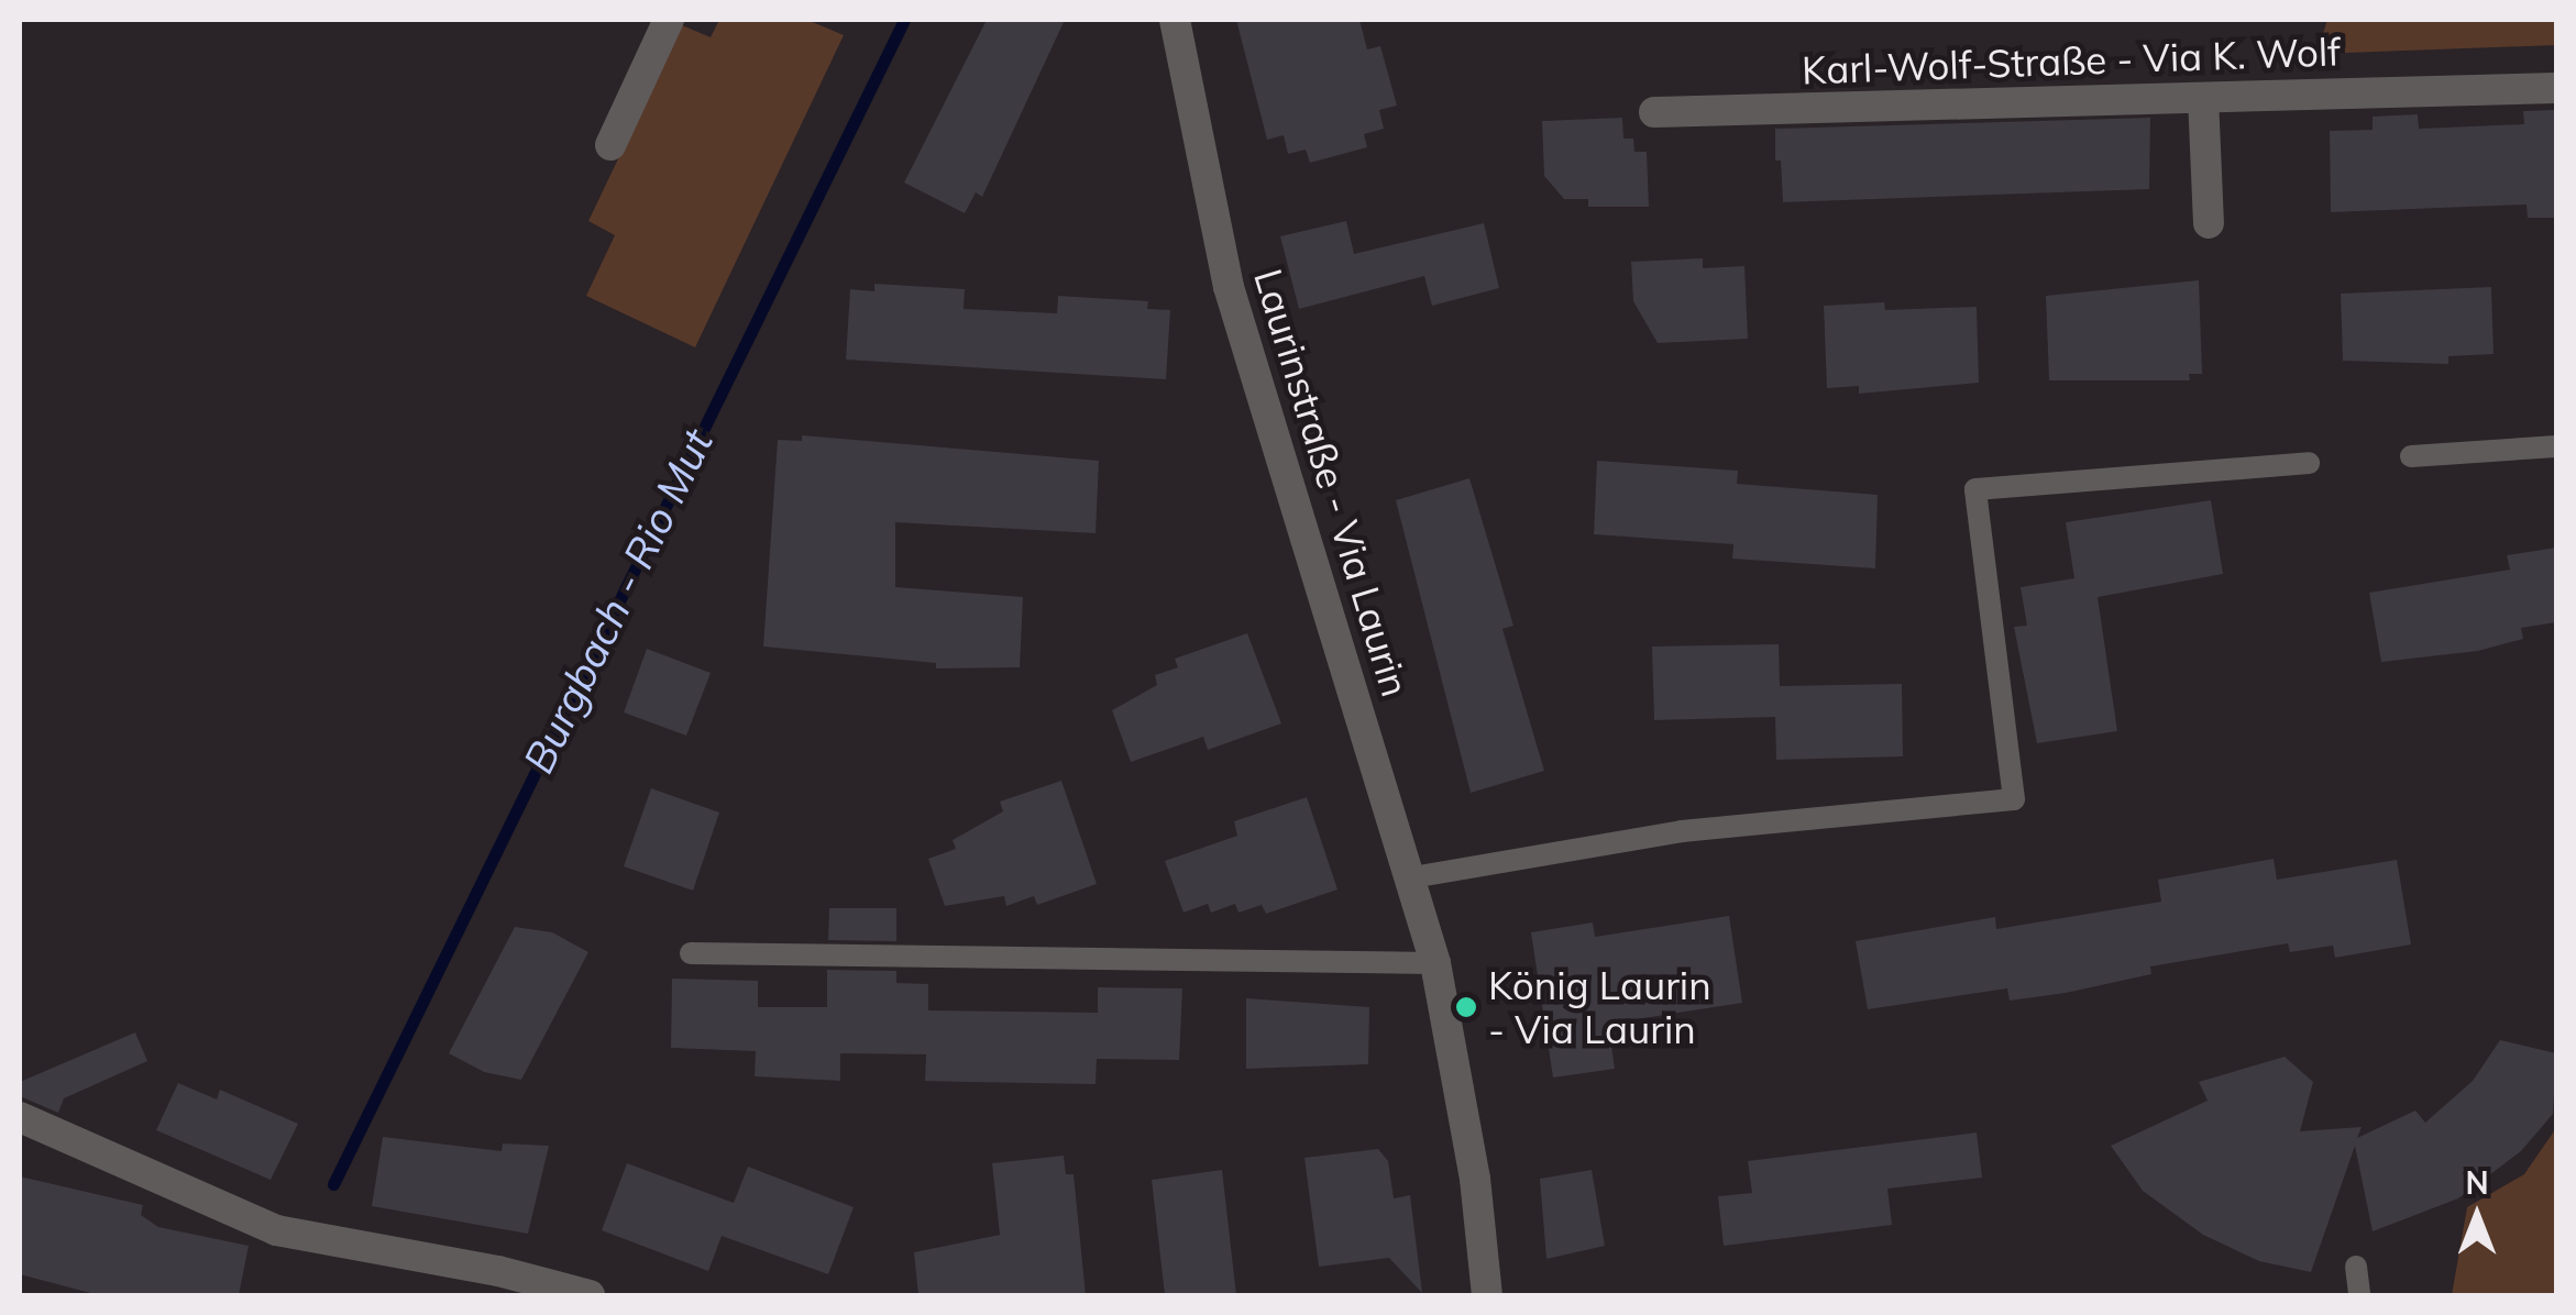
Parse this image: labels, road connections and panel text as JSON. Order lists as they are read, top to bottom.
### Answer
{
  "streets": {
    "street": ["Karl-Wolf-Straße - Via K. Wolf", "Laurinstraße - Via Laurin"]
  },
  "water": ["Burgbach - Rio Mut"],
  "places": ["König Laurin - Via Laurin"],
  "north": "top"
}
